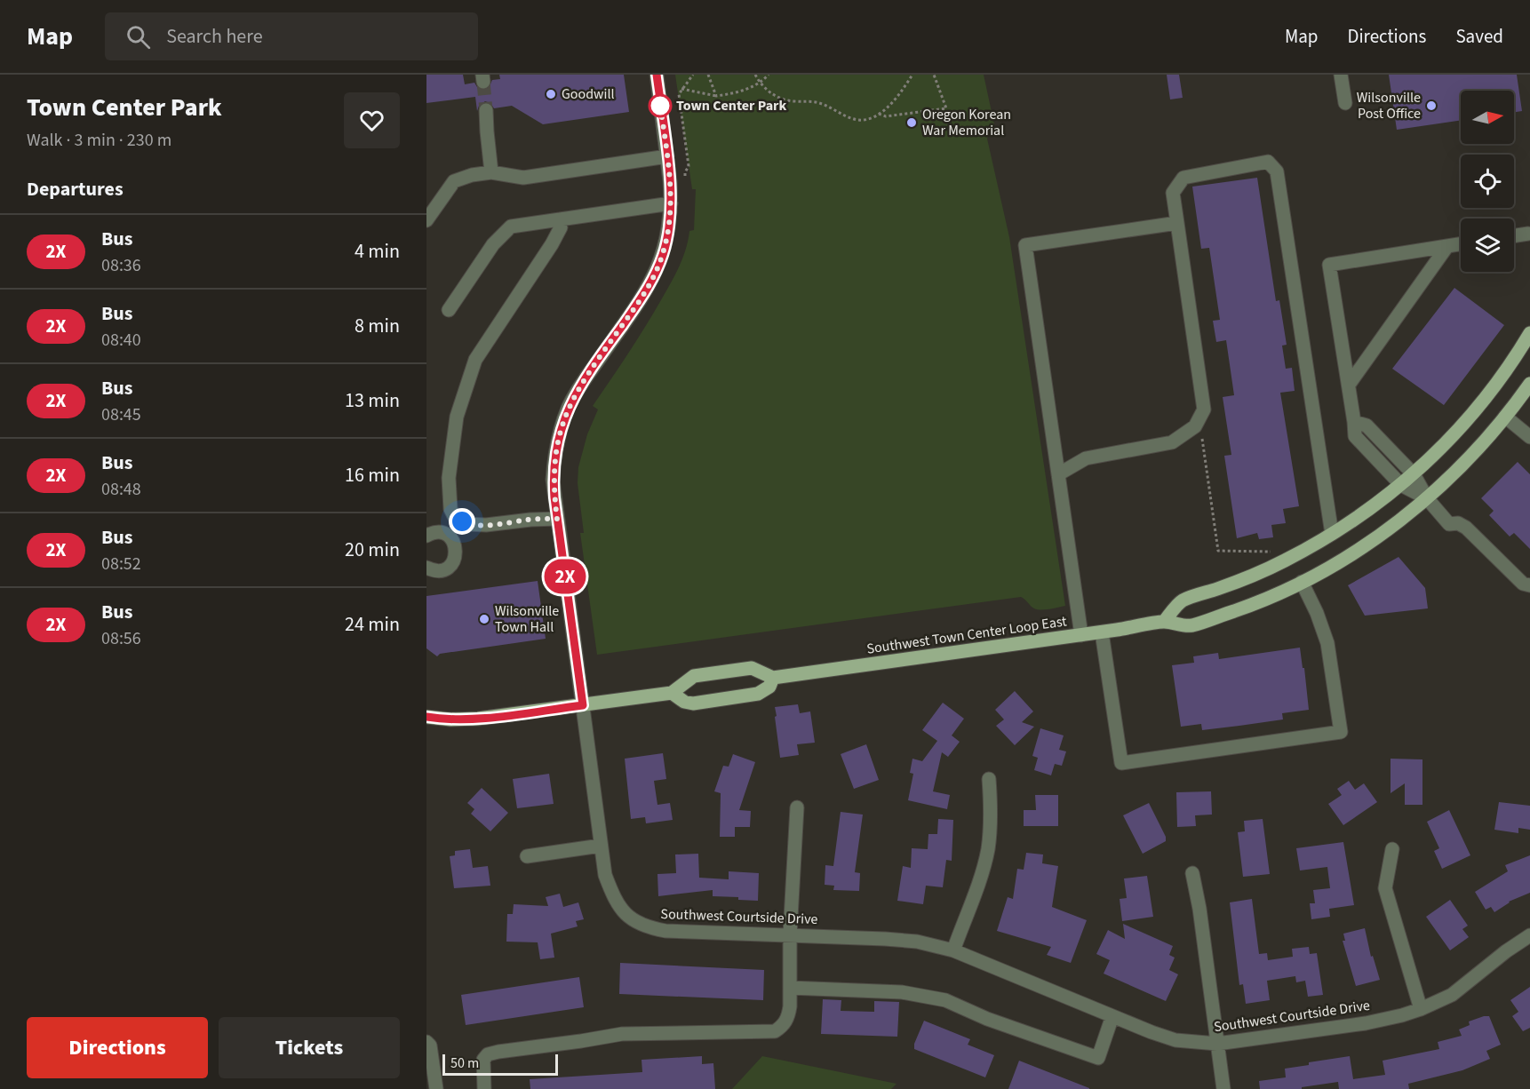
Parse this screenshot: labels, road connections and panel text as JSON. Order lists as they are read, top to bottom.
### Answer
{
  "streets": {
    "main road": ["Southwest Town Center Loop East"],
    "street": ["Southwest Courtside Drive"]
  },
  "crossings": [
    ["Southwest Town Center Loop East", "Southwest Courtside Drive"]
  ],
  "places": [
    "Goodwill",
    "Town Center Park",
    "Wilsonville Post Office",
    "Oregon Korean War Memorial",
    "Wilsonville Town Hall"
  ],
  "lines": ["bus line 2X"],
  "scale_bar": "50 m",
  "north": "right",
  "page": {
    "header": "Map",
    "search": "Search here",
    "nav": ["Map", "Directions", "Saved"],
    "heading": [
      ["Town Center Park", "Walk · 3 min · 230 m"],
      "Departures"
    ],
    "on_map": "2X",
    "list": [
      {
        "mark": "2X",
        "name": "Bus",
        "note": "08:36",
        "value": "4 min"
      },
      {
        "mark": "2X",
        "name": "Bus",
        "note": "08:40",
        "value": "8 min"
      },
      {
        "mark": "2X",
        "name": "Bus",
        "note": "08:45",
        "value": "13 min"
      },
      {
        "mark": "2X",
        "name": "Bus",
        "note": "08:48",
        "value": "16 min"
      },
      {
        "mark": "2X",
        "name": "Bus",
        "note": "08:52",
        "value": "20 min"
      },
      {
        "mark": "2X",
        "name": "Bus",
        "note": "08:56",
        "value": "24 min"
      }
    ],
    "buttons": ["Directions", "Tickets"],
    "scale": "50 m"
  }
}
